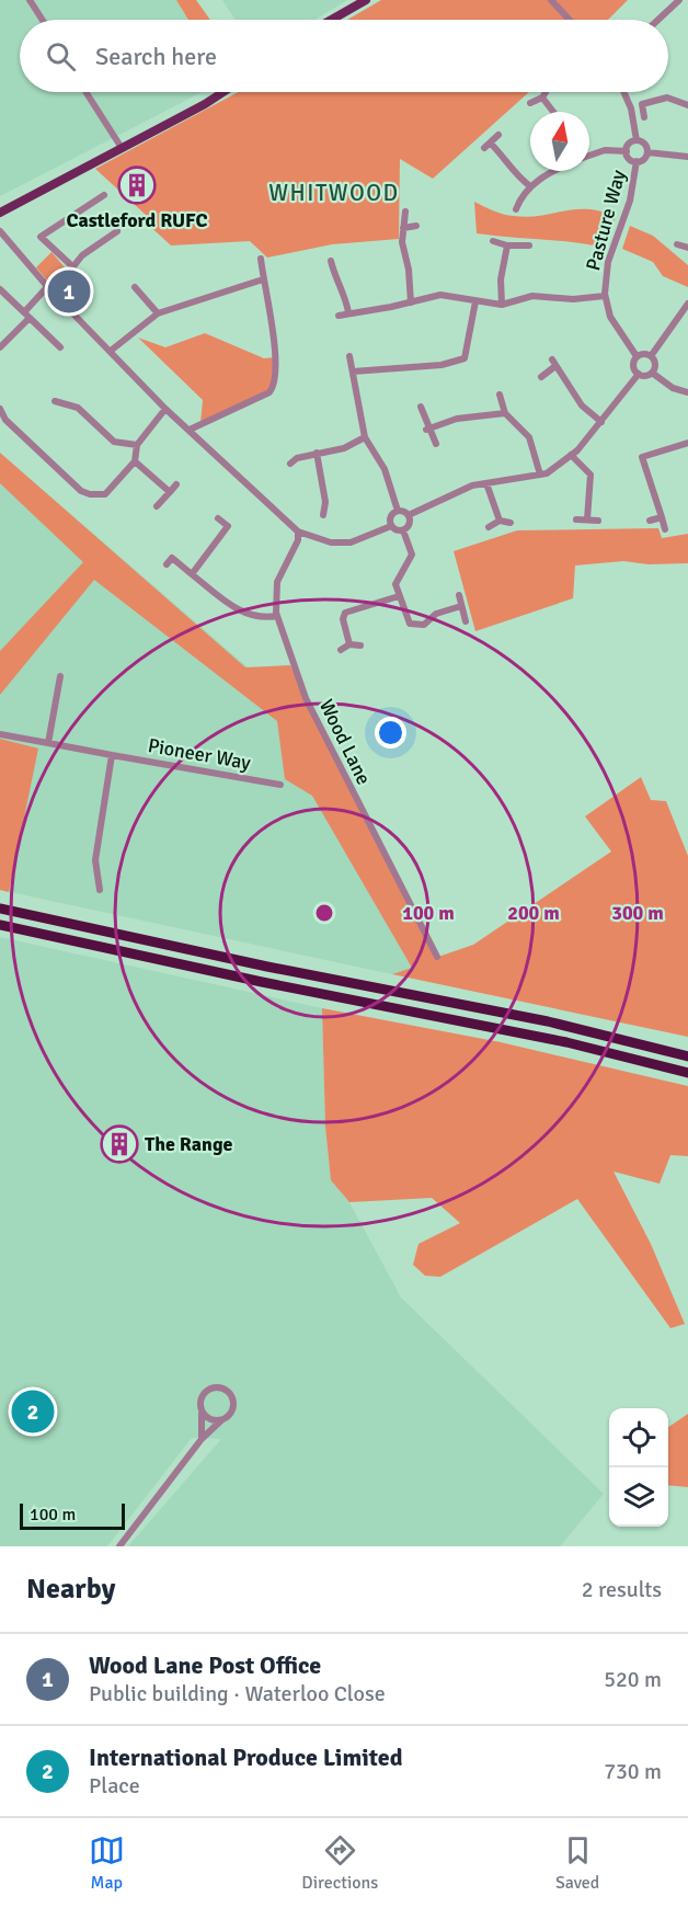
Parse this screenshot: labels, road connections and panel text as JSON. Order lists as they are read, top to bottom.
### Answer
{
  "streets": {
    "street": ["Pasture Way", "Wood Lane", "Pioneer Way"]
  },
  "districts": ["WHITWOOD"],
  "places": {
    "building": ["Castleford RUFC", "The Range"]
  },
  "scale_bar": "100 m",
  "north": "top",
  "page": {
    "search": "Search here",
    "pins": ["1", "2"],
    "scale": "100 m",
    "heading": ["Nearby", "2 results"],
    "list": [
      {
        "mark": "1",
        "name": "Wood Lane Post Office",
        "note": "Public building · Waterloo Close",
        "value": "520 m"
      },
      {
        "mark": "2",
        "name": "International Produce Limited",
        "note": "Place",
        "value": "730 m"
      }
    ],
    "nav": ["Map", "Directions", "Saved"]
  },
  "rings": ["100 m", "200 m", "300 m"]
}
